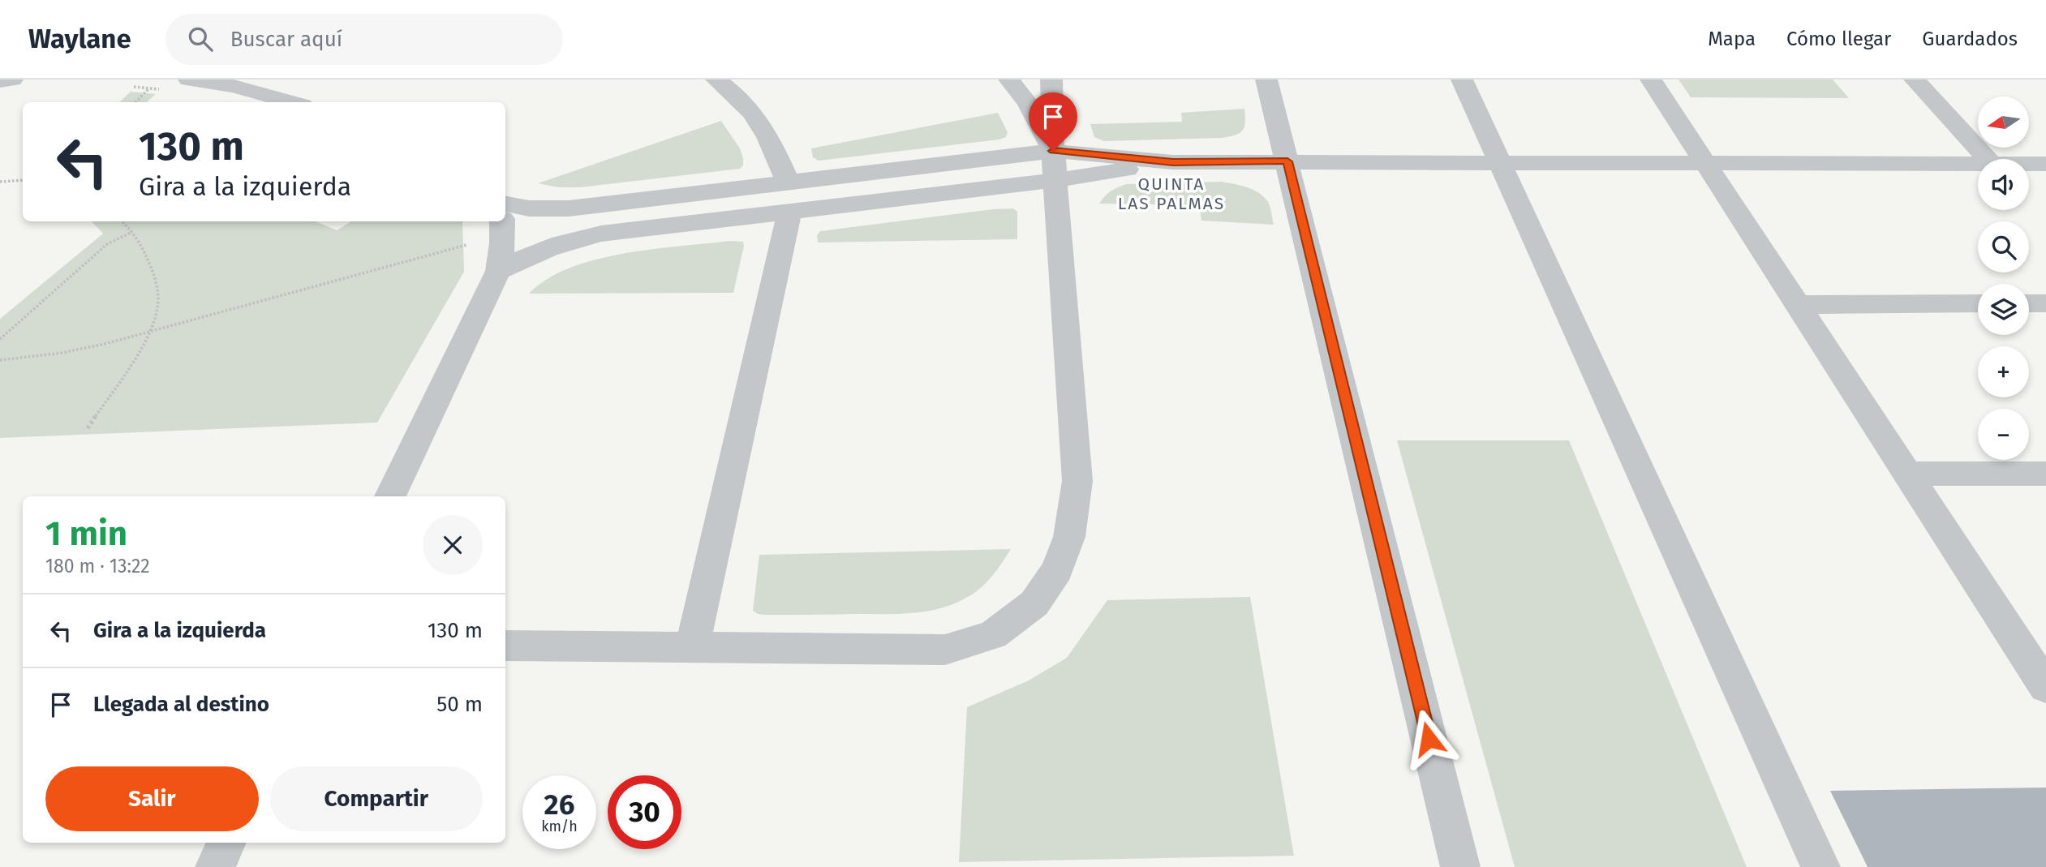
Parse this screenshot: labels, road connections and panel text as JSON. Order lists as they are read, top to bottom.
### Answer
{
  "districts": ["QUINTA LAS PALMAS"],
  "north": "left",
  "page": {
    "header": "Waylane",
    "search": "Buscar aquí",
    "nav": ["Mapa", "Cómo llegar", "Guardados"],
    "map_buttons": ["+", "−"],
    "turn": ["130 m", "Gira a la izquierda"],
    "heading": ["1 min", "180 m · 13:22"],
    "list": [
      {
        "name": "Gira a la izquierda",
        "value": "130 m"
      },
      {
        "name": "Llegada al destino",
        "value": "50 m"
      }
    ],
    "buttons": ["Salir", "Compartir"],
    "speed": "26 km/h",
    "limit": "30"
  }
}
